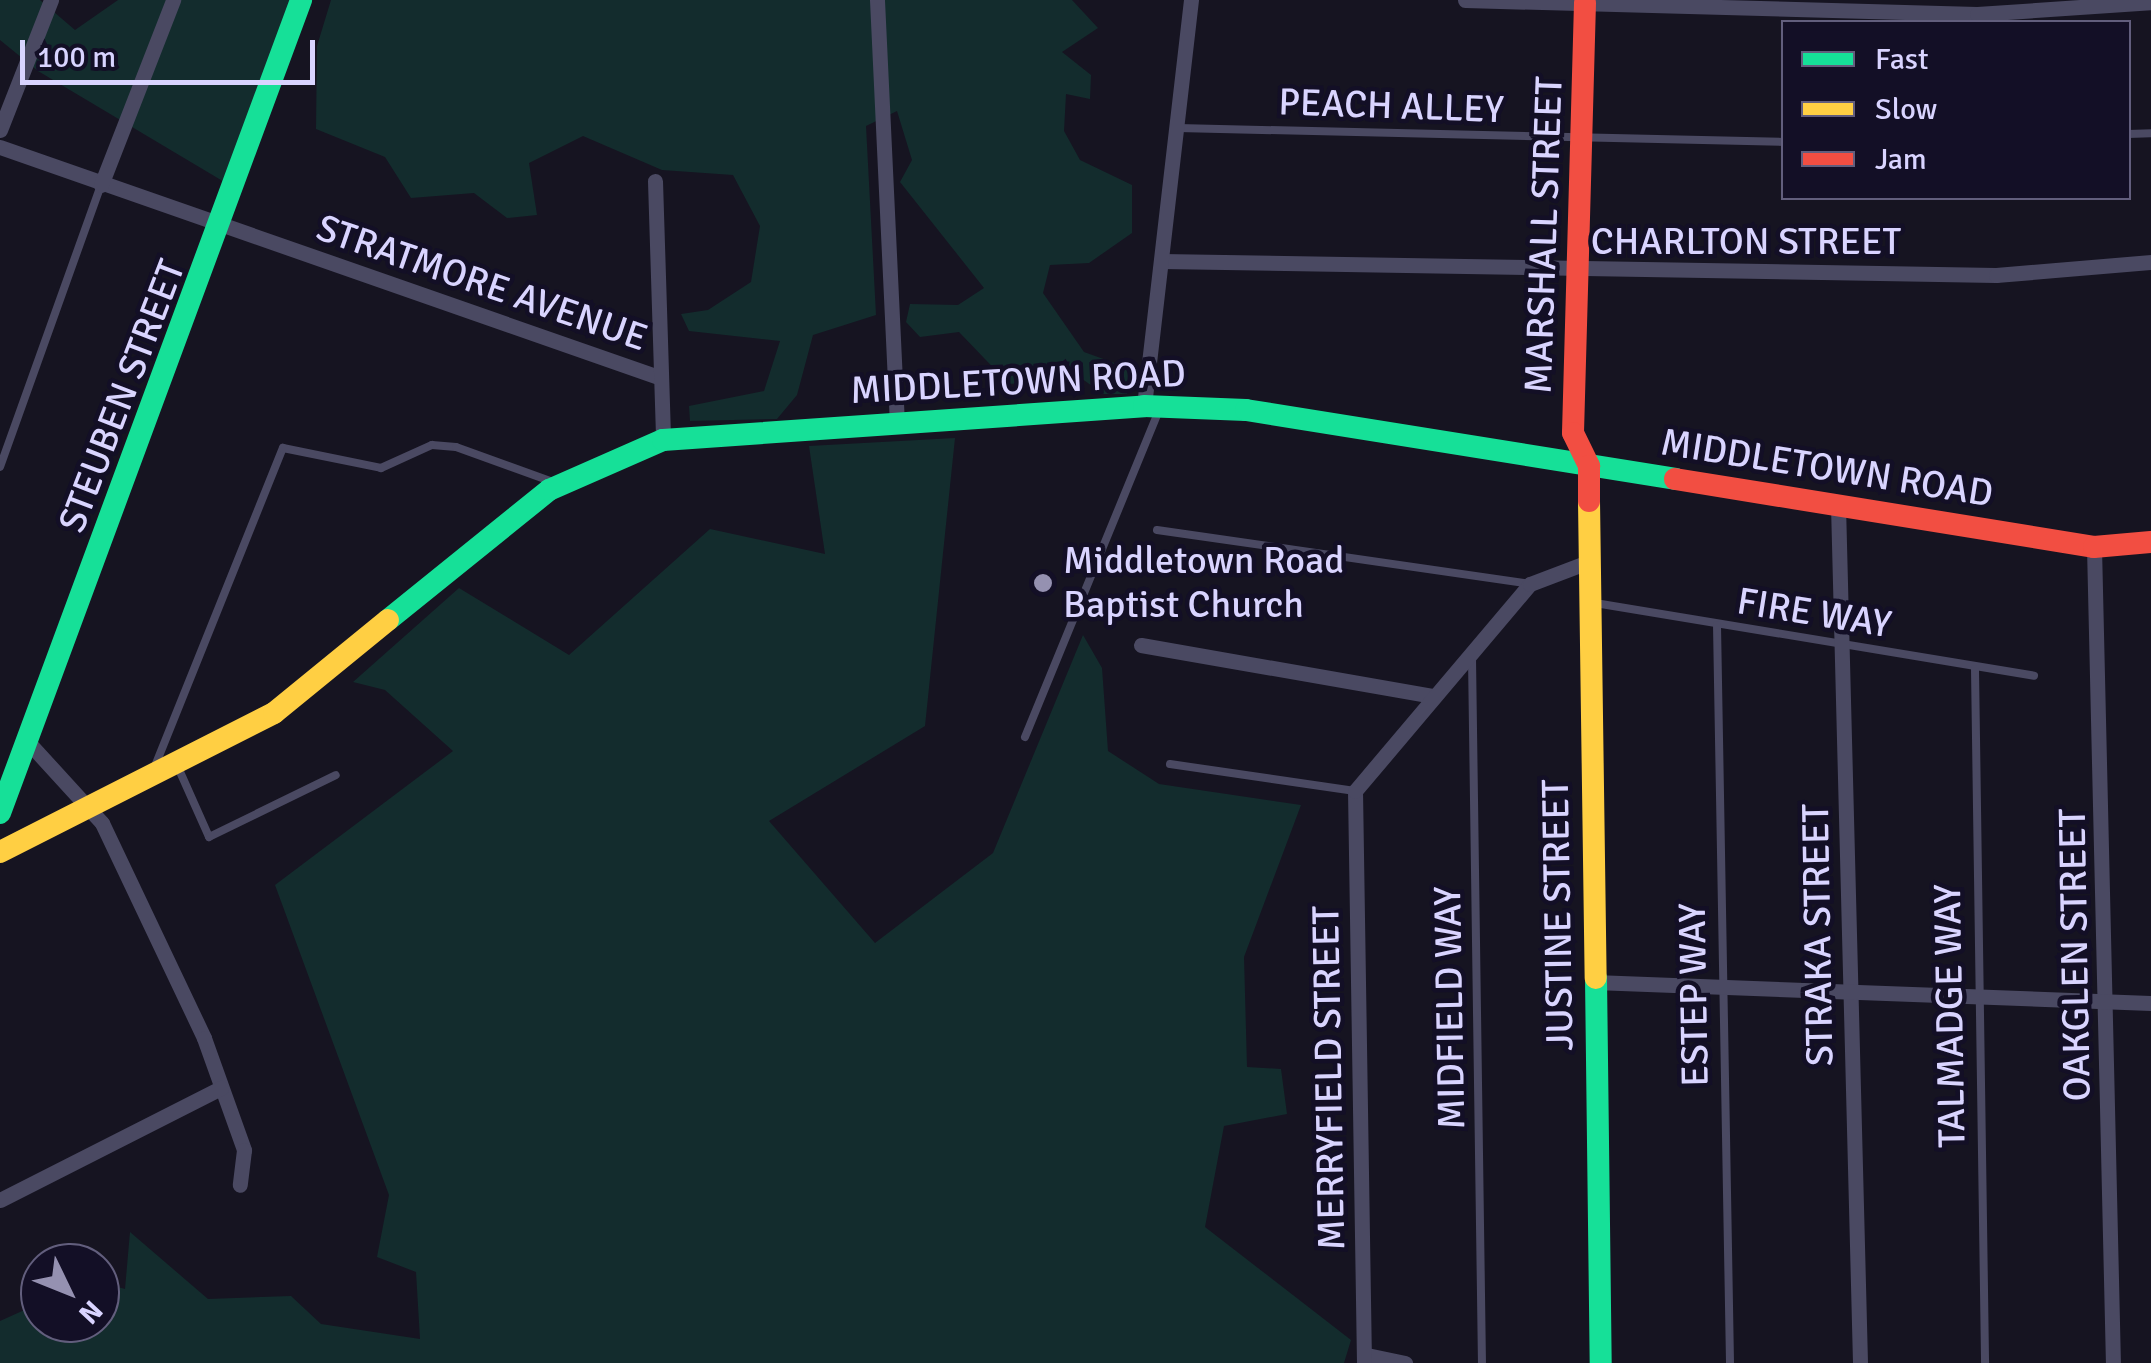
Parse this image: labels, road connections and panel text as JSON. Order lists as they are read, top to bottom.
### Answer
{
  "streets": {
    "street": [
      "MARSHALL STREET",
      "CHARLTON STREET",
      "STRATMORE AVENUE",
      "MIDDLETOWN ROAD",
      "STEUBEN STREET",
      "JUSTINE STREET",
      "STRAKA STREET",
      "OAKGLEN STREET",
      "MERRYFIELD STREET"
    ],
    "lane": [
      "PEACH ALLEY",
      "FIRE WAY",
      "ESTEP WAY",
      "MIDFIELD WAY",
      "TALMADGE WAY"
    ]
  },
  "crossings": [
    ["PEACH ALLEY", "MARSHALL STREET"],
    ["MARSHALL STREET", "CHARLTON STREET"],
    ["MARSHALL STREET", "MIDDLETOWN ROAD"],
    ["MARSHALL STREET", "JUSTINE STREET"],
    ["STRATMORE AVENUE", "MIDDLETOWN ROAD"],
    ["STRATMORE AVENUE", "STEUBEN STREET"],
    ["MIDDLETOWN ROAD", "JUSTINE STREET"],
    ["MIDDLETOWN ROAD", "STRAKA STREET"],
    ["MIDDLETOWN ROAD", "OAKGLEN STREET"],
    ["FIRE WAY", "JUSTINE STREET"],
    ["FIRE WAY", "STRAKA STREET"],
    ["FIRE WAY", "ESTEP WAY"],
    ["FIRE WAY", "TALMADGE WAY"]
  ],
  "places": ["Middletown Road Baptist Church"],
  "legend": ["Fast", "Slow", "Jam"],
  "scale_bar": "100 m",
  "north": "bottom right"
}
